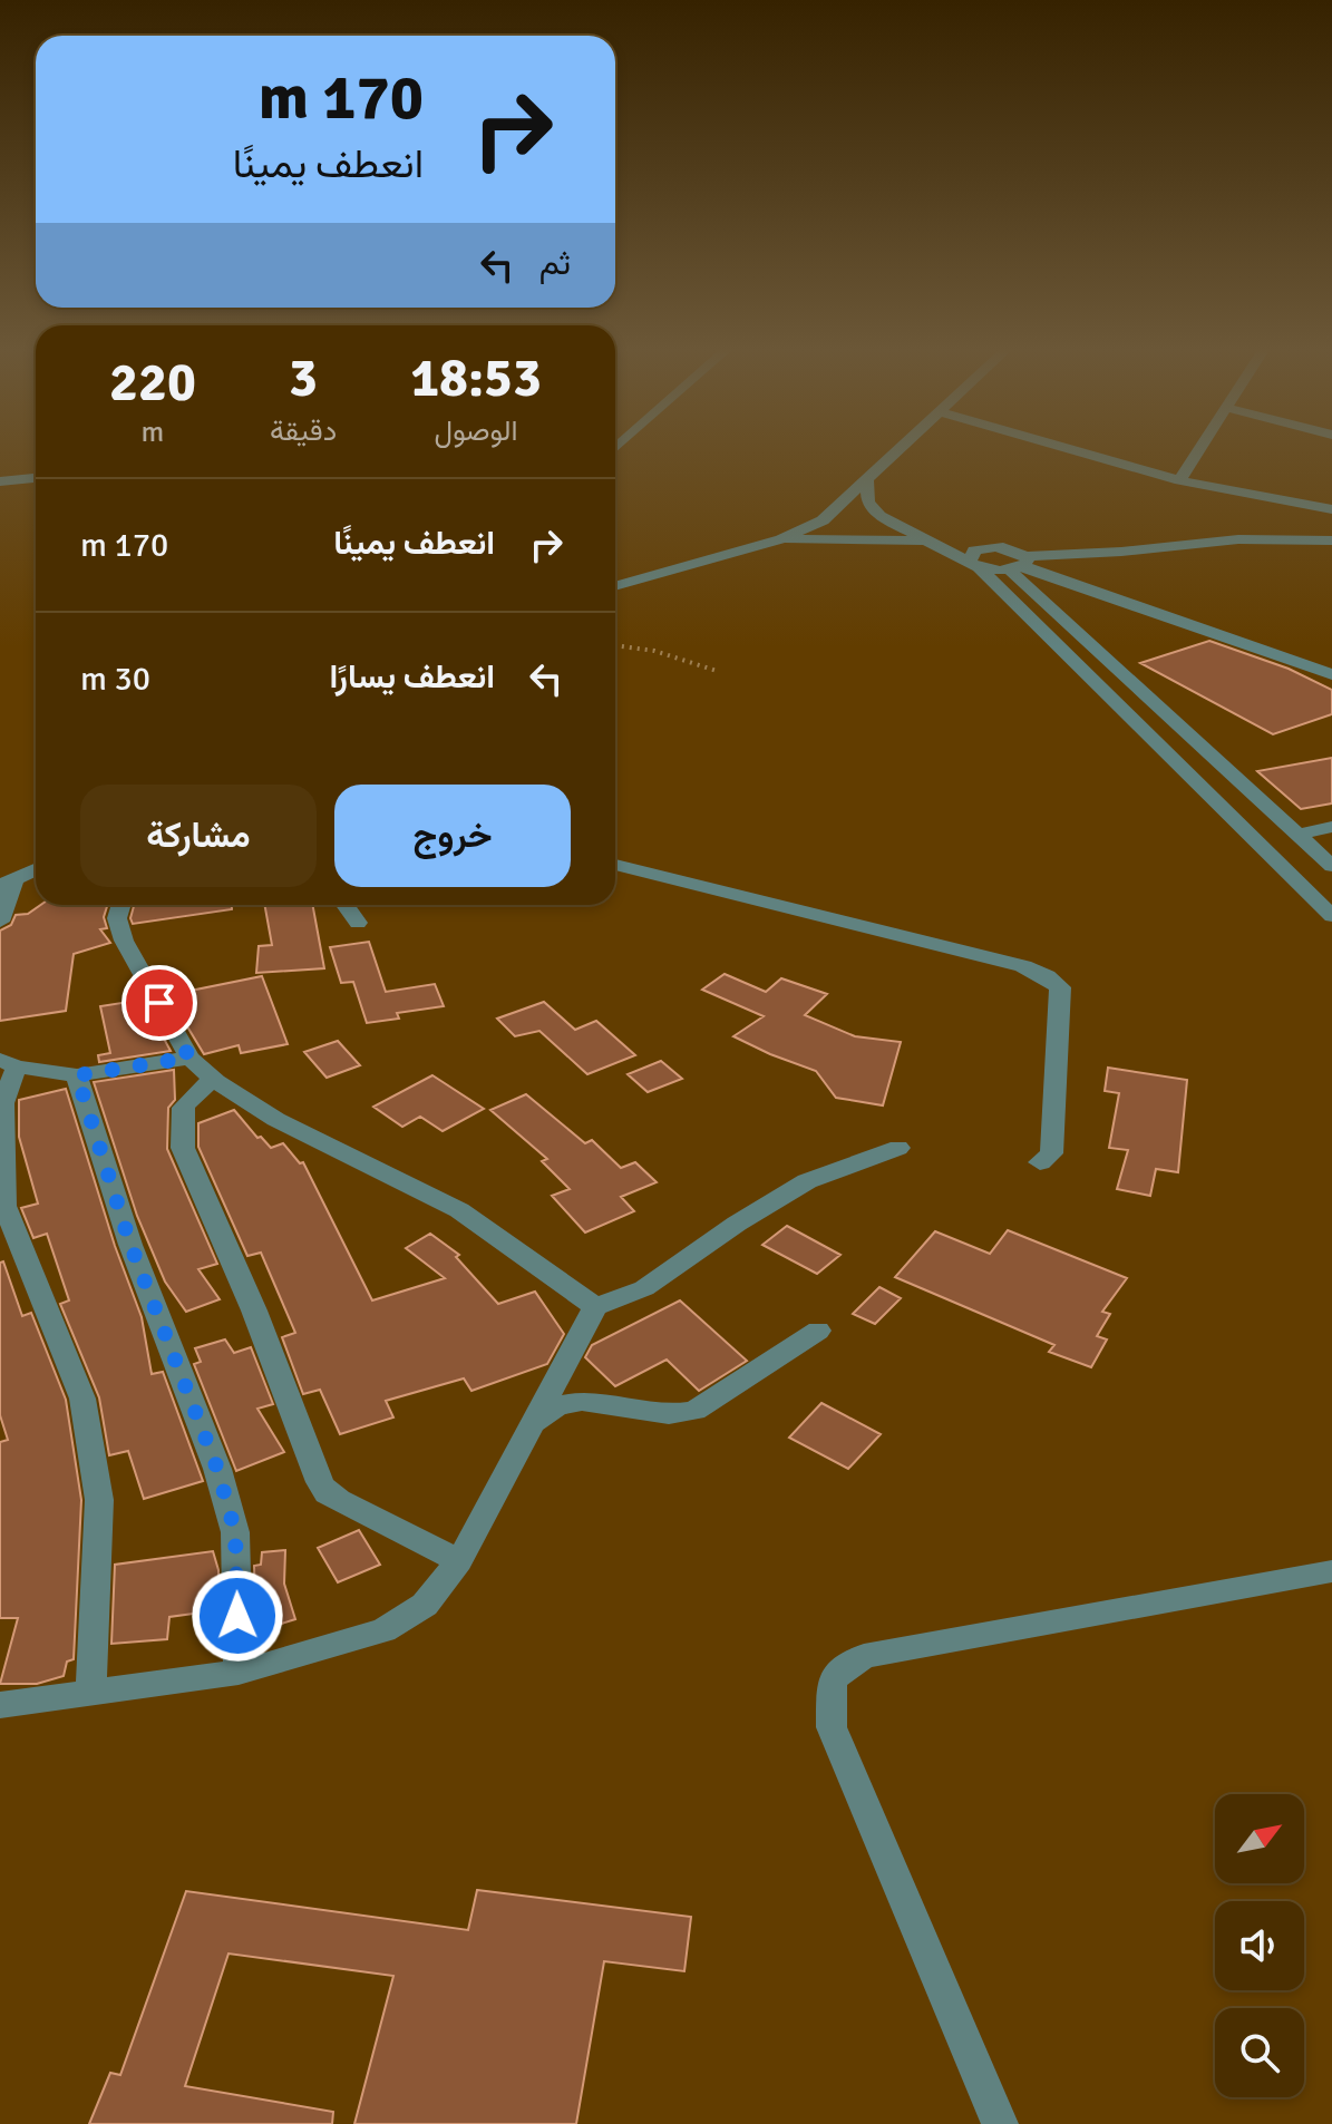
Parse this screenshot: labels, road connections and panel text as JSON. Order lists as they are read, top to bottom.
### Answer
{
  "north": "top right",
  "page": {
    "turn": ["170 m", "انعطف يمينًا"],
    "then": "ثم",
    "eta": [
      "18:53",
      "الوصول",
      "3",
      "دقيقة",
      "220",
      "m"
    ],
    "list": [
      {
        "name": "انعطف يمينًا",
        "value": "170 m"
      },
      {
        "name": "انعطف يسارًا",
        "value": "30 m"
      }
    ],
    "buttons": ["خروج", "مشاركة"]
  }
}
